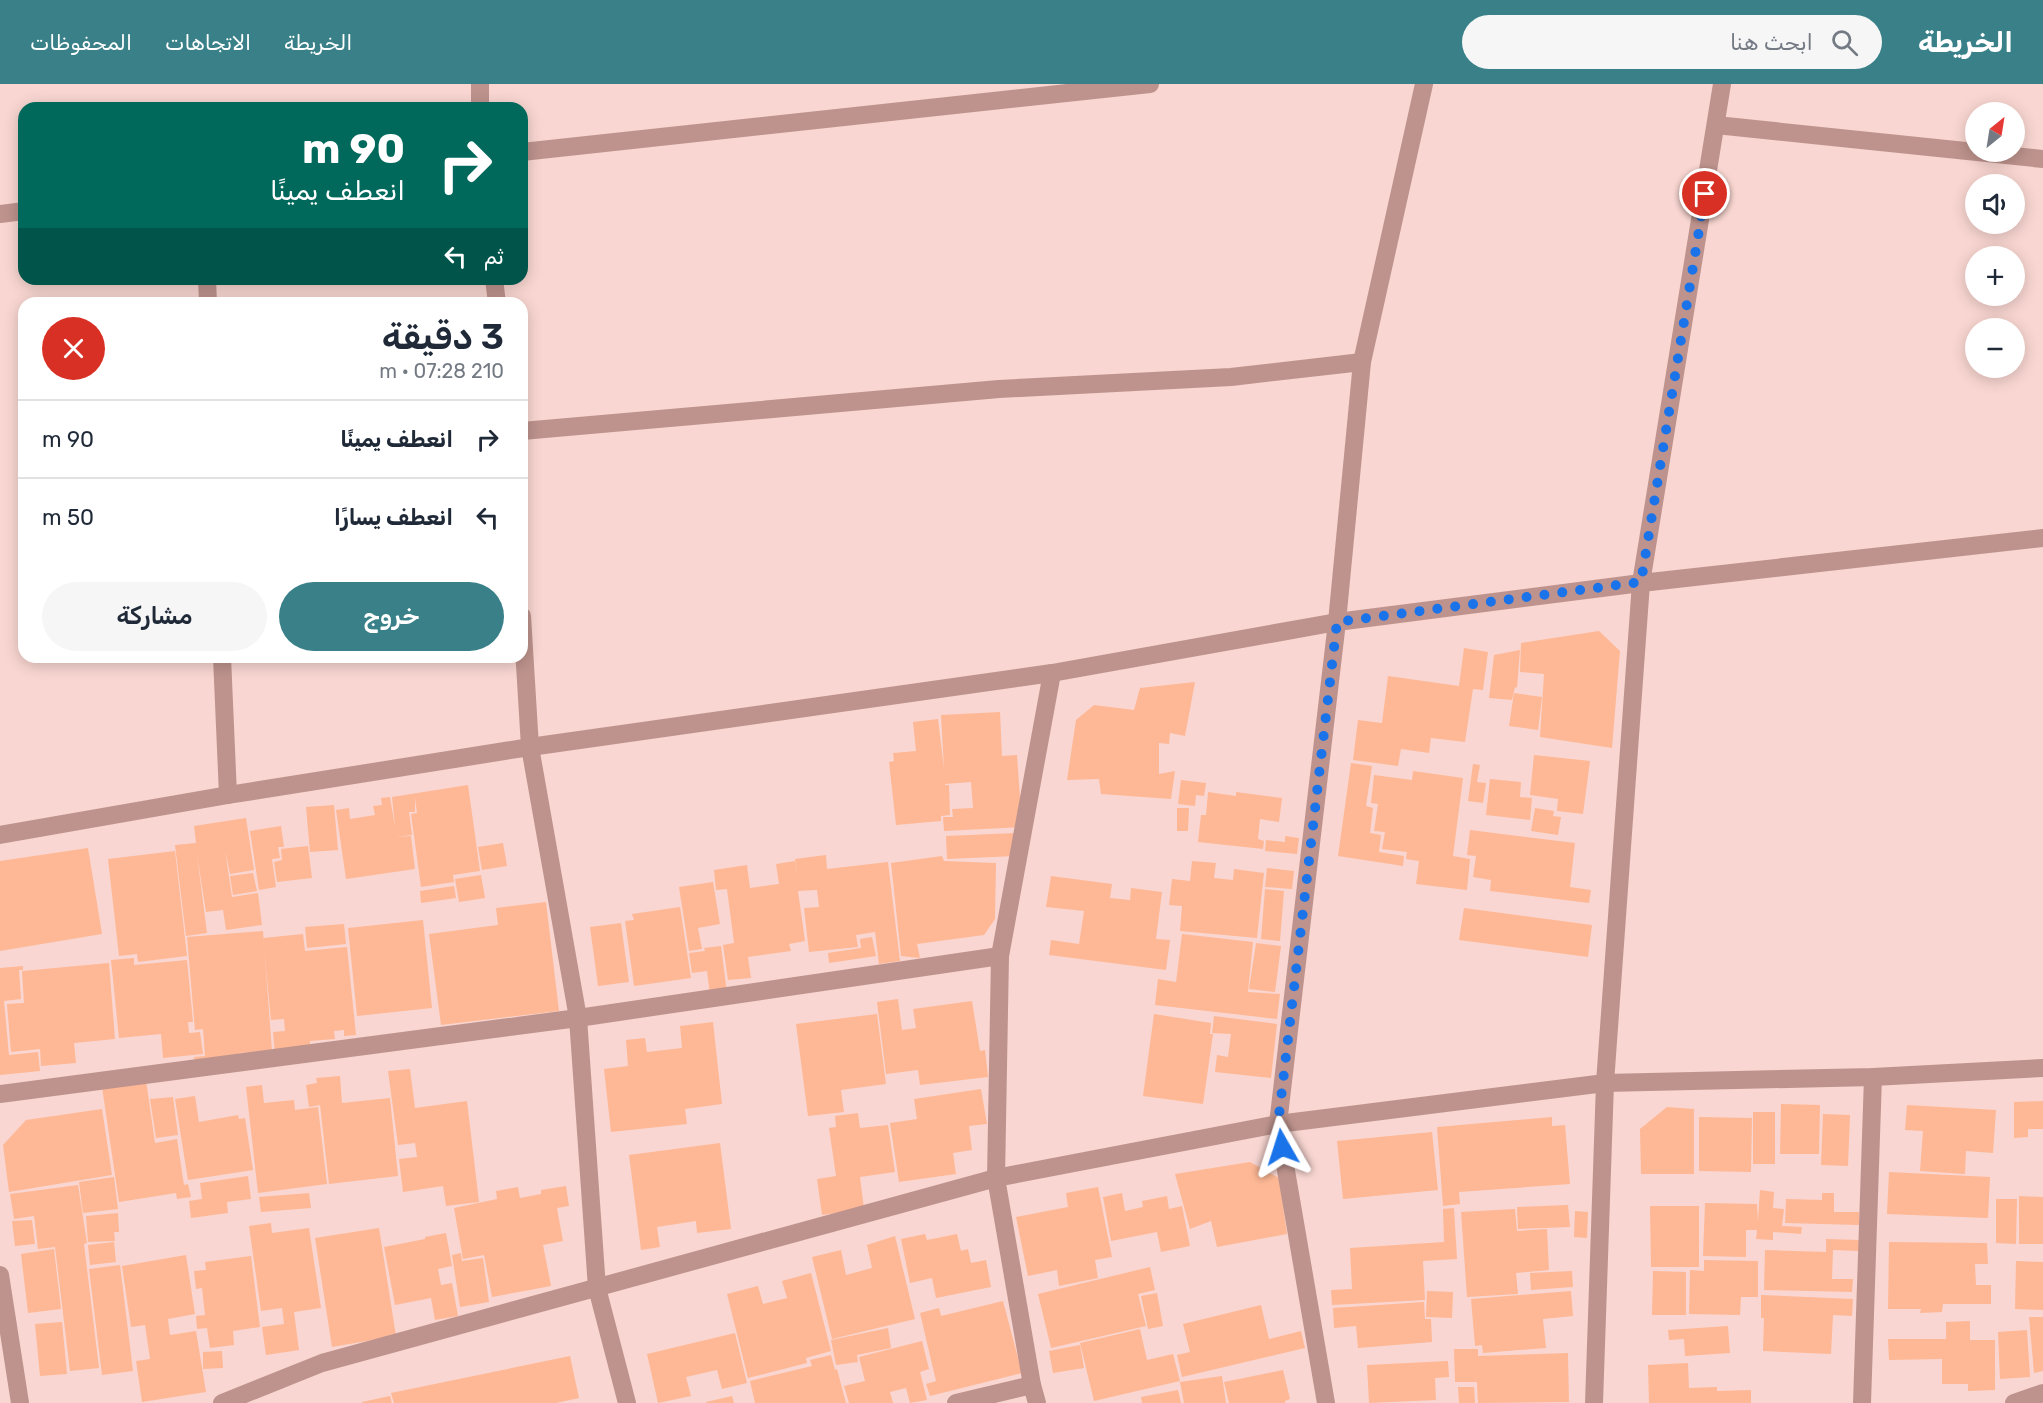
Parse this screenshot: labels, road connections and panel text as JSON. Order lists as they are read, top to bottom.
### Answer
{
  "north": "top right",
  "page": {
    "header": "الخريطة",
    "search": "ابحث هنا",
    "nav": ["الخريطة", "الاتجاهات", "المحفوظات"],
    "map_buttons": ["+", "−"],
    "turn": ["90 m", "انعطف يمينًا"],
    "then": "ثم",
    "heading": ["3 دقيقة", "210 m · 07:28"],
    "list": [
      {
        "name": "انعطف يمينًا",
        "value": "90 m"
      },
      {
        "name": "انعطف يسارًا",
        "value": "50 m"
      }
    ],
    "buttons": ["خروج", "مشاركة"]
  }
}
